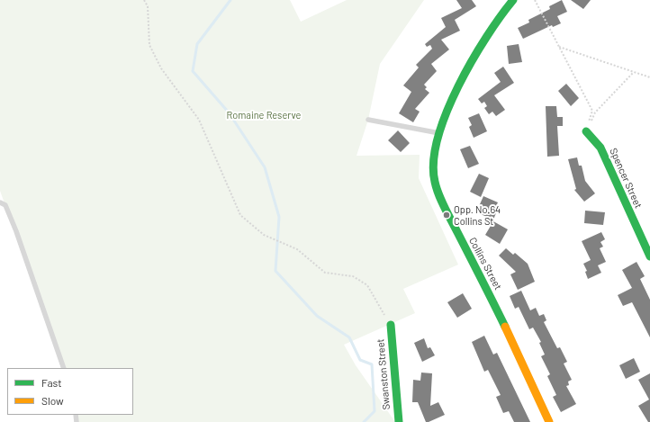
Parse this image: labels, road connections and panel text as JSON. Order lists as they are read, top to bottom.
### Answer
{
  "streets": {
    "street": ["Spencer Street", "Collins Street", "Swanston Street"]
  },
  "parks": ["Romaine Reserve"],
  "places": ["Opp. No.64 Collins St"],
  "legend": ["Fast", "Slow"]
}
